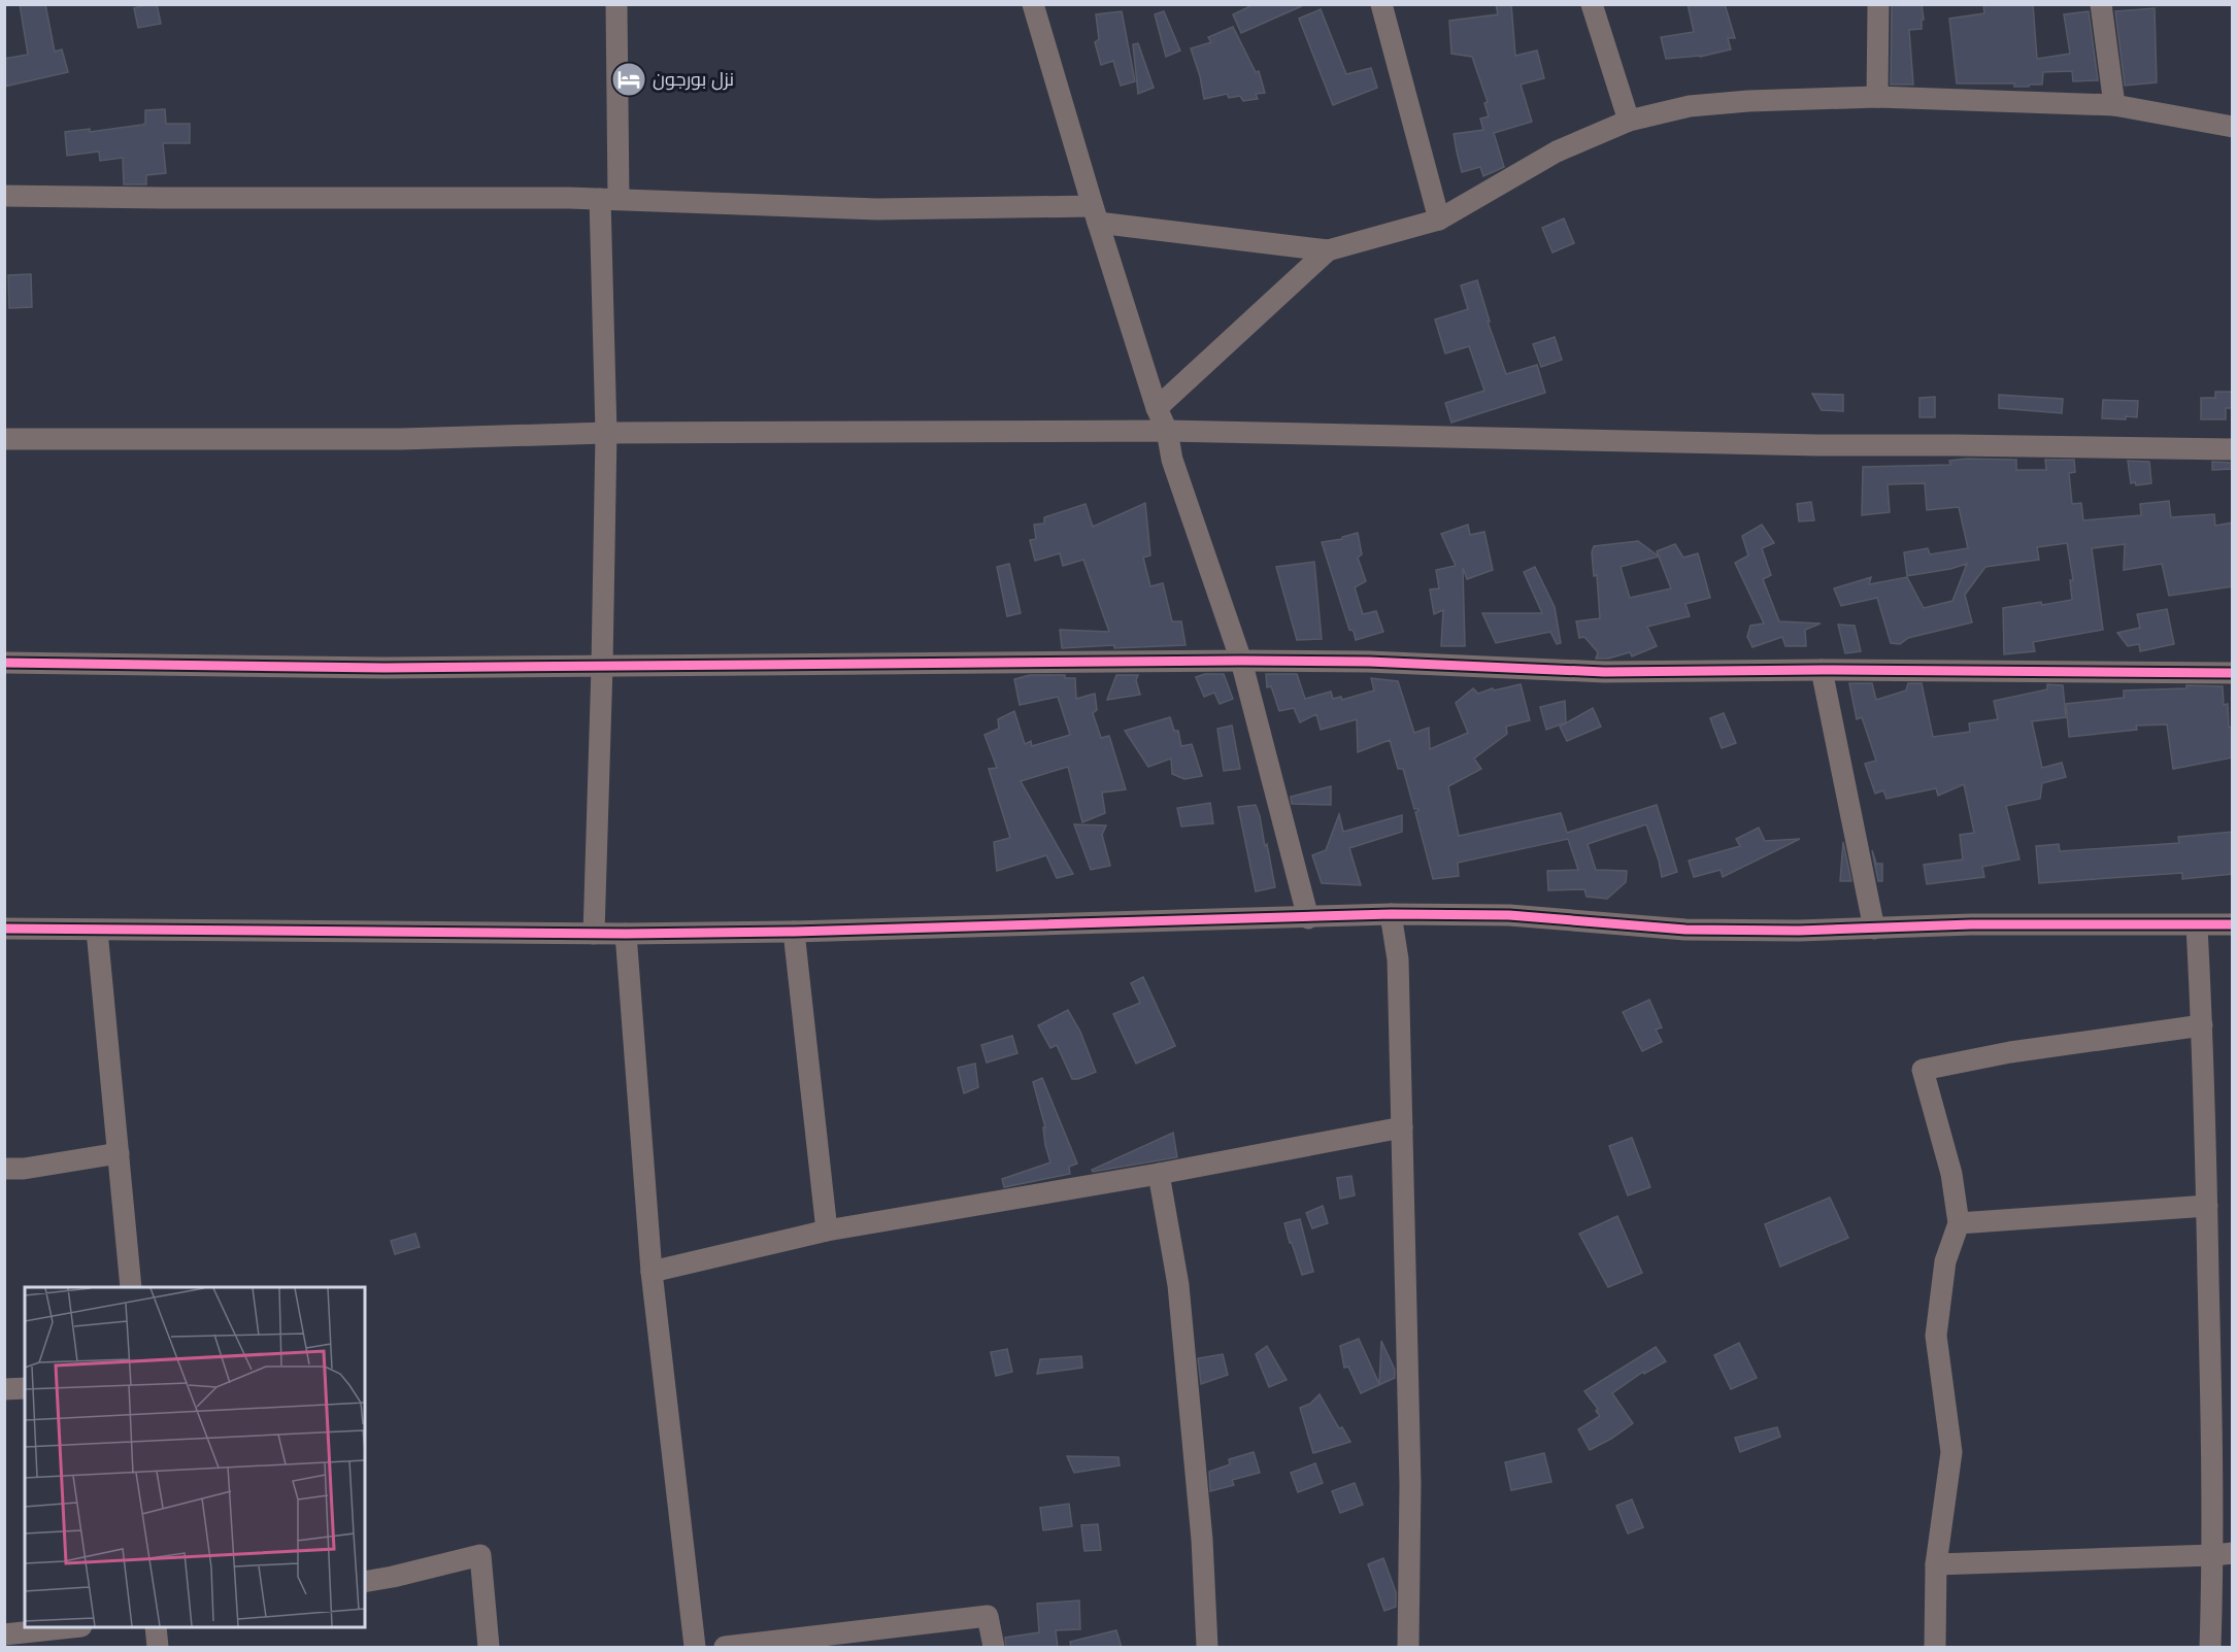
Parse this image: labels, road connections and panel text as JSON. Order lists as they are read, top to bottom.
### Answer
{
  "places": {
    "hotel": ["نزل بورجون"]
  }
}
